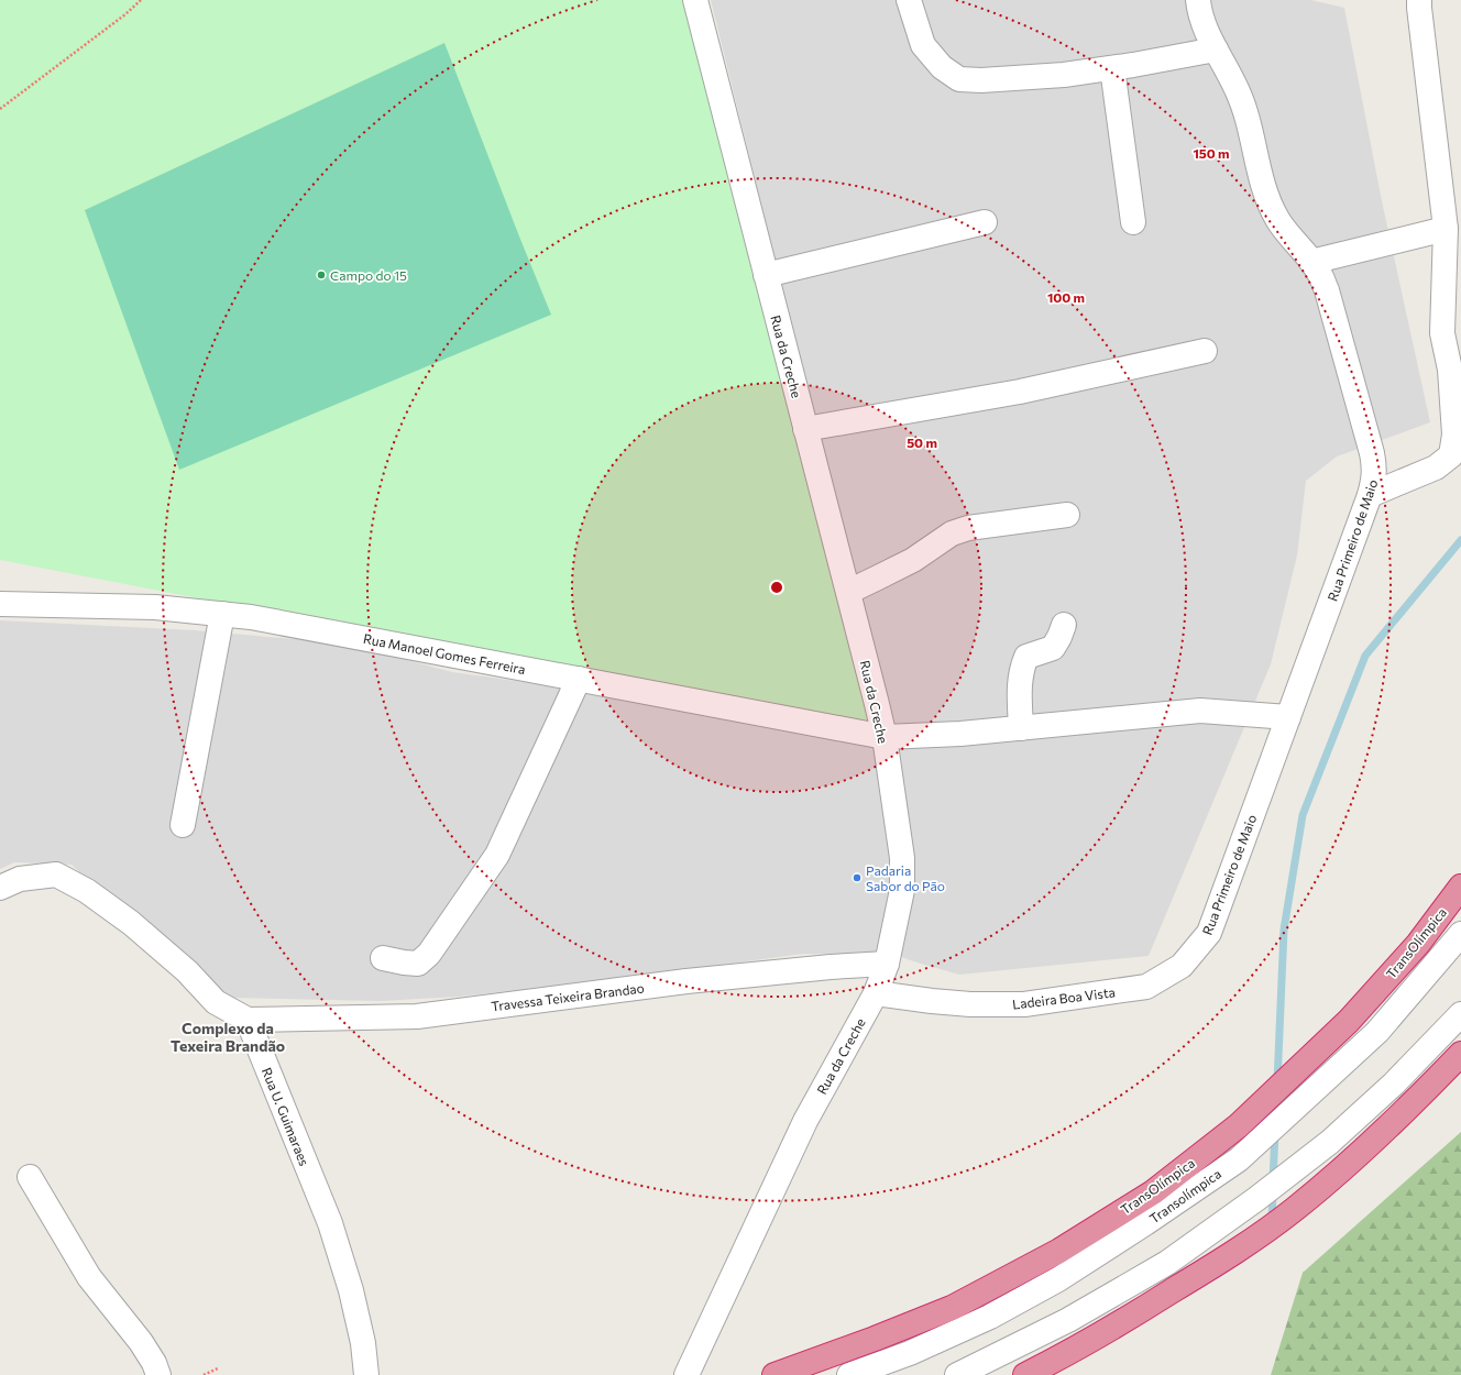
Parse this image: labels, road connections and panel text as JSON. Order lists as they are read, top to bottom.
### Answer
{
  "streets": {
    "highway": ["TransOlímpica"],
    "street": [
      "Rua da Creche",
      "Rua Primeiro de Maio",
      "Rua Manoel Gomes Ferreira",
      "Travessa Teixeira Brandao",
      "Ladeira Boa Vista",
      "Rua U. Guimaraes",
      "Transolímpica"
    ]
  },
  "crossings": [
    ["Rua da Creche", "Rua Manoel Gomes Ferreira"],
    ["Rua da Creche", "Travessa Teixeira Brandao"],
    ["Rua da Creche", "Ladeira Boa Vista"],
    ["Rua Primeiro de Maio", "Rua Manoel Gomes Ferreira"],
    ["Rua Primeiro de Maio", "Ladeira Boa Vista"],
    ["Travessa Teixeira Brandao", "Rua U. Guimaraes"]
  ],
  "districts": ["Complexo da Texeira Brandão"],
  "places": ["Campo do 15", "Padaria Sabor do Pão"],
  "rings": ["150 m", "100 m", "50 m"]
}
